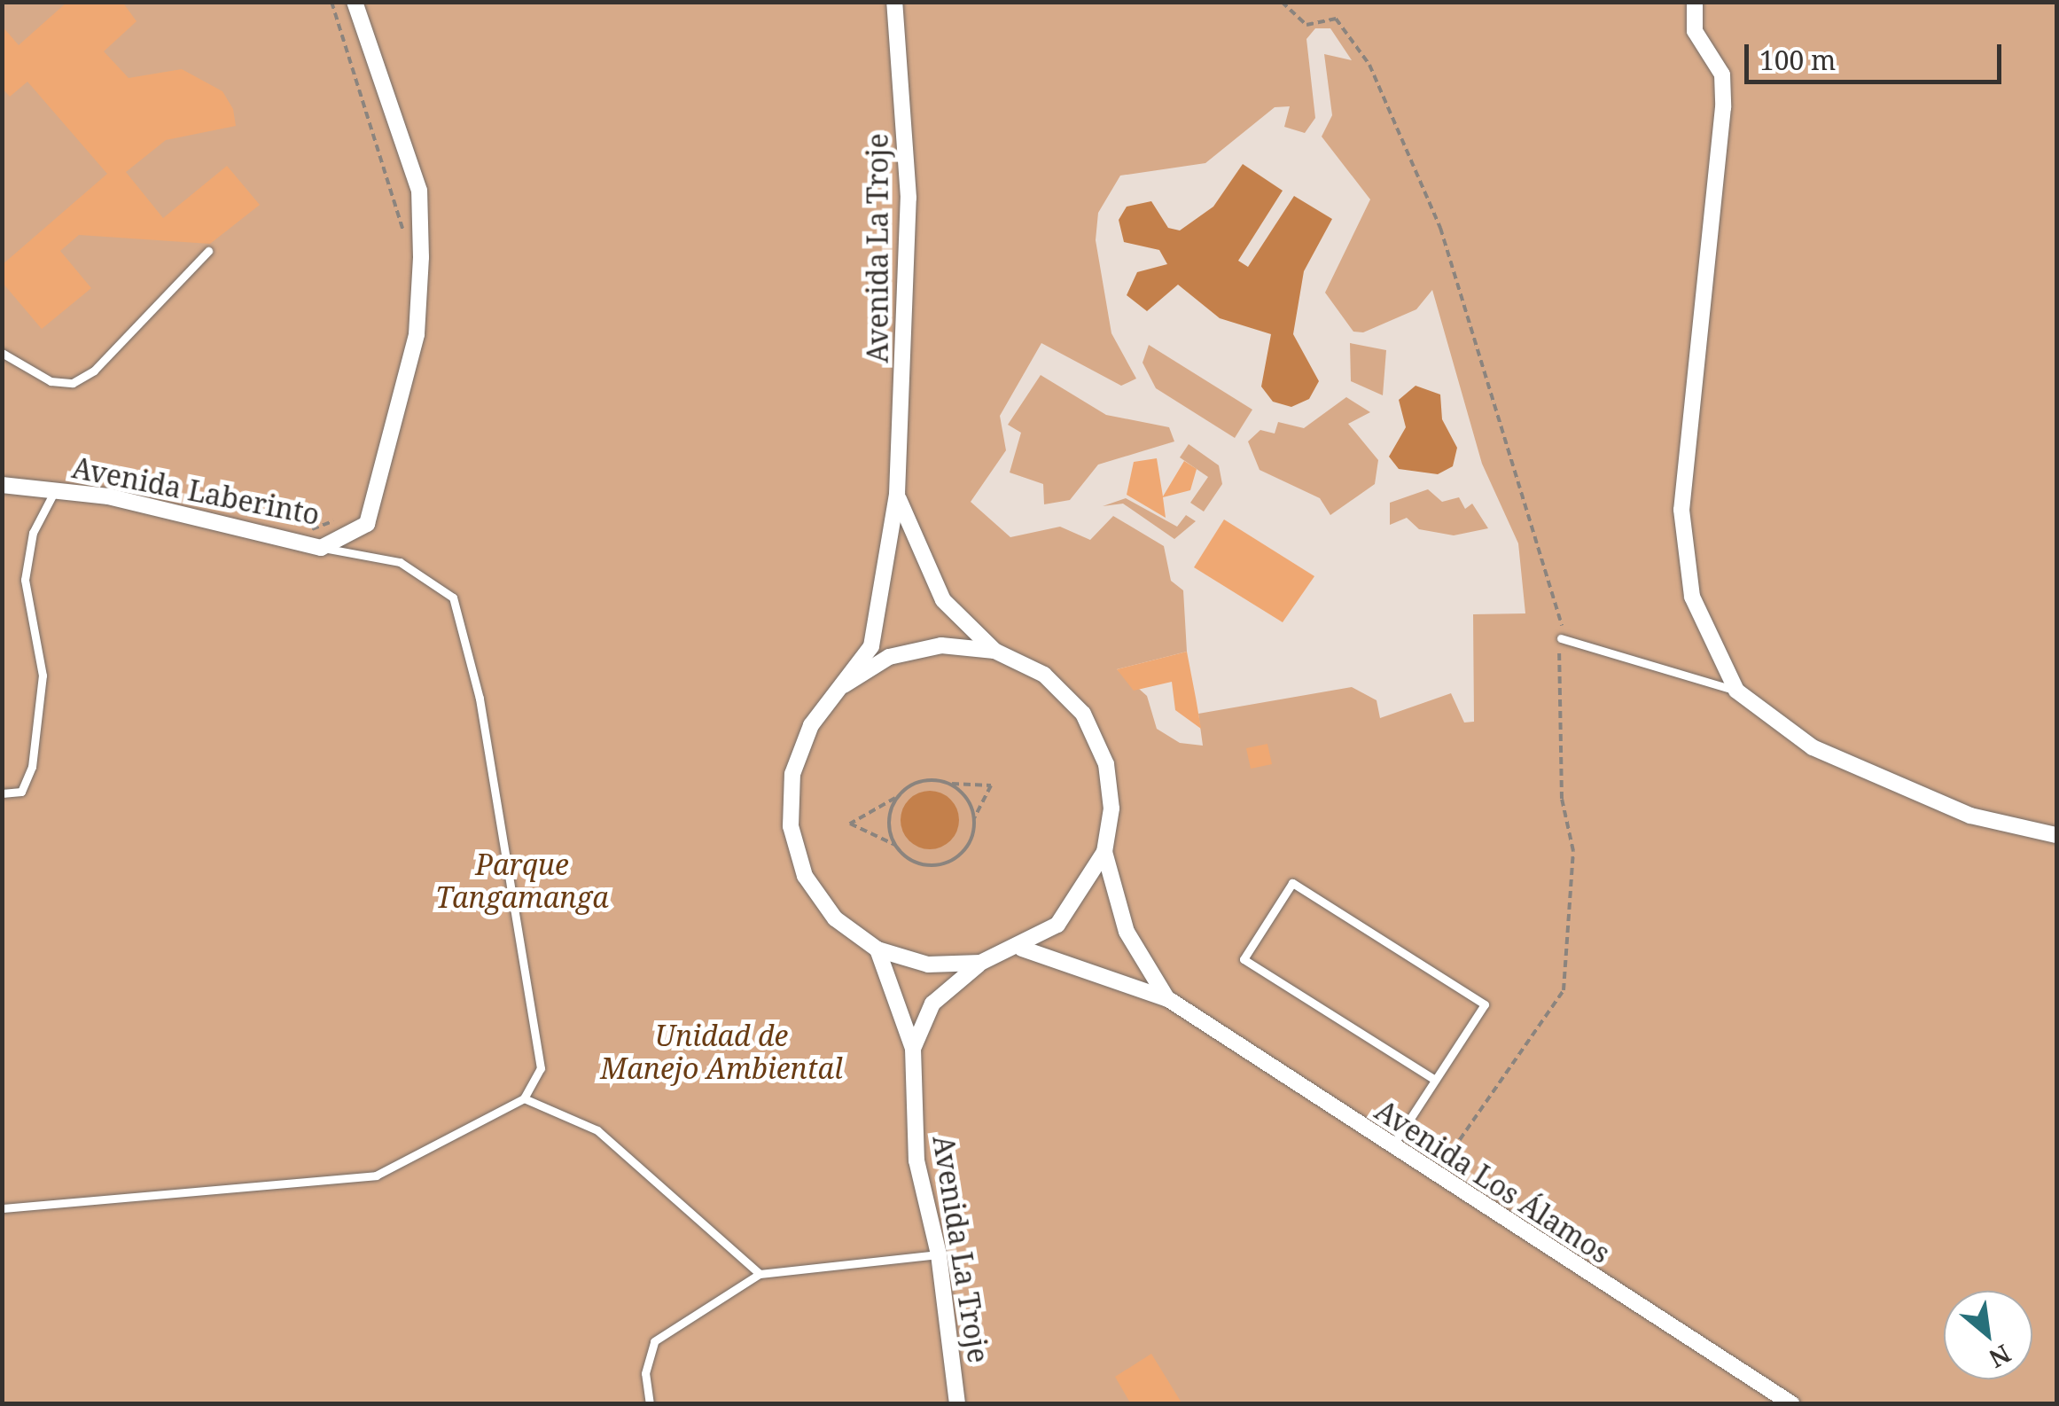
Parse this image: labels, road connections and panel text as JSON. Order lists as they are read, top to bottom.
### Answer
{
  "streets": {
    "street": ["Avenida La Troje", "Avenida Laberinto", "Avenida Los Álamos"]
  },
  "parks": ["Parque Tangamanga", "Unidad de Manejo Ambiental"],
  "scale_bar": "100 m",
  "north": "bottom right"
}
